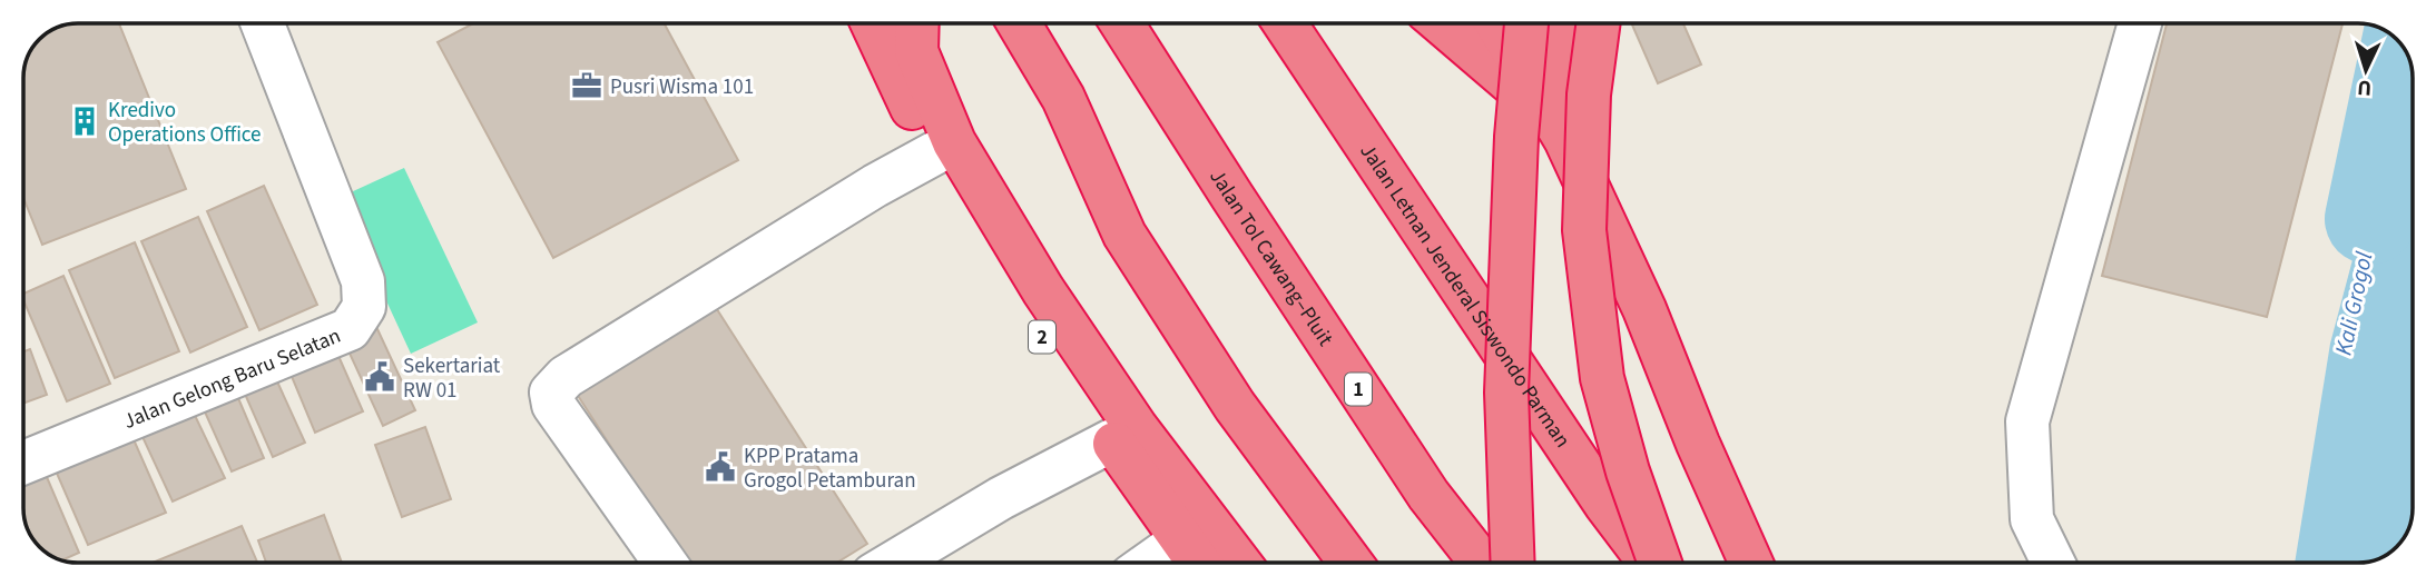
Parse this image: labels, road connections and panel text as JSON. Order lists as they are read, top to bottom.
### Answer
{
  "streets": {
    "highway": [
      "Jalan Tol Cawang–Pluit",
      "Jalan Letnan Jenderal Siswondo Parman",
      "2",
      "1"
    ],
    "street": ["Jalan Gelong Baru Selatan"]
  },
  "water": ["Kali Grogol"],
  "places": {
    "office": ["Pusri Wisma 101"],
    "building": ["Kredivo Operations Office"],
    "public building": ["Sekertariat RW 01", "KPP Pratama Grogol Petamburan"]
  },
  "north": "bottom"
}
